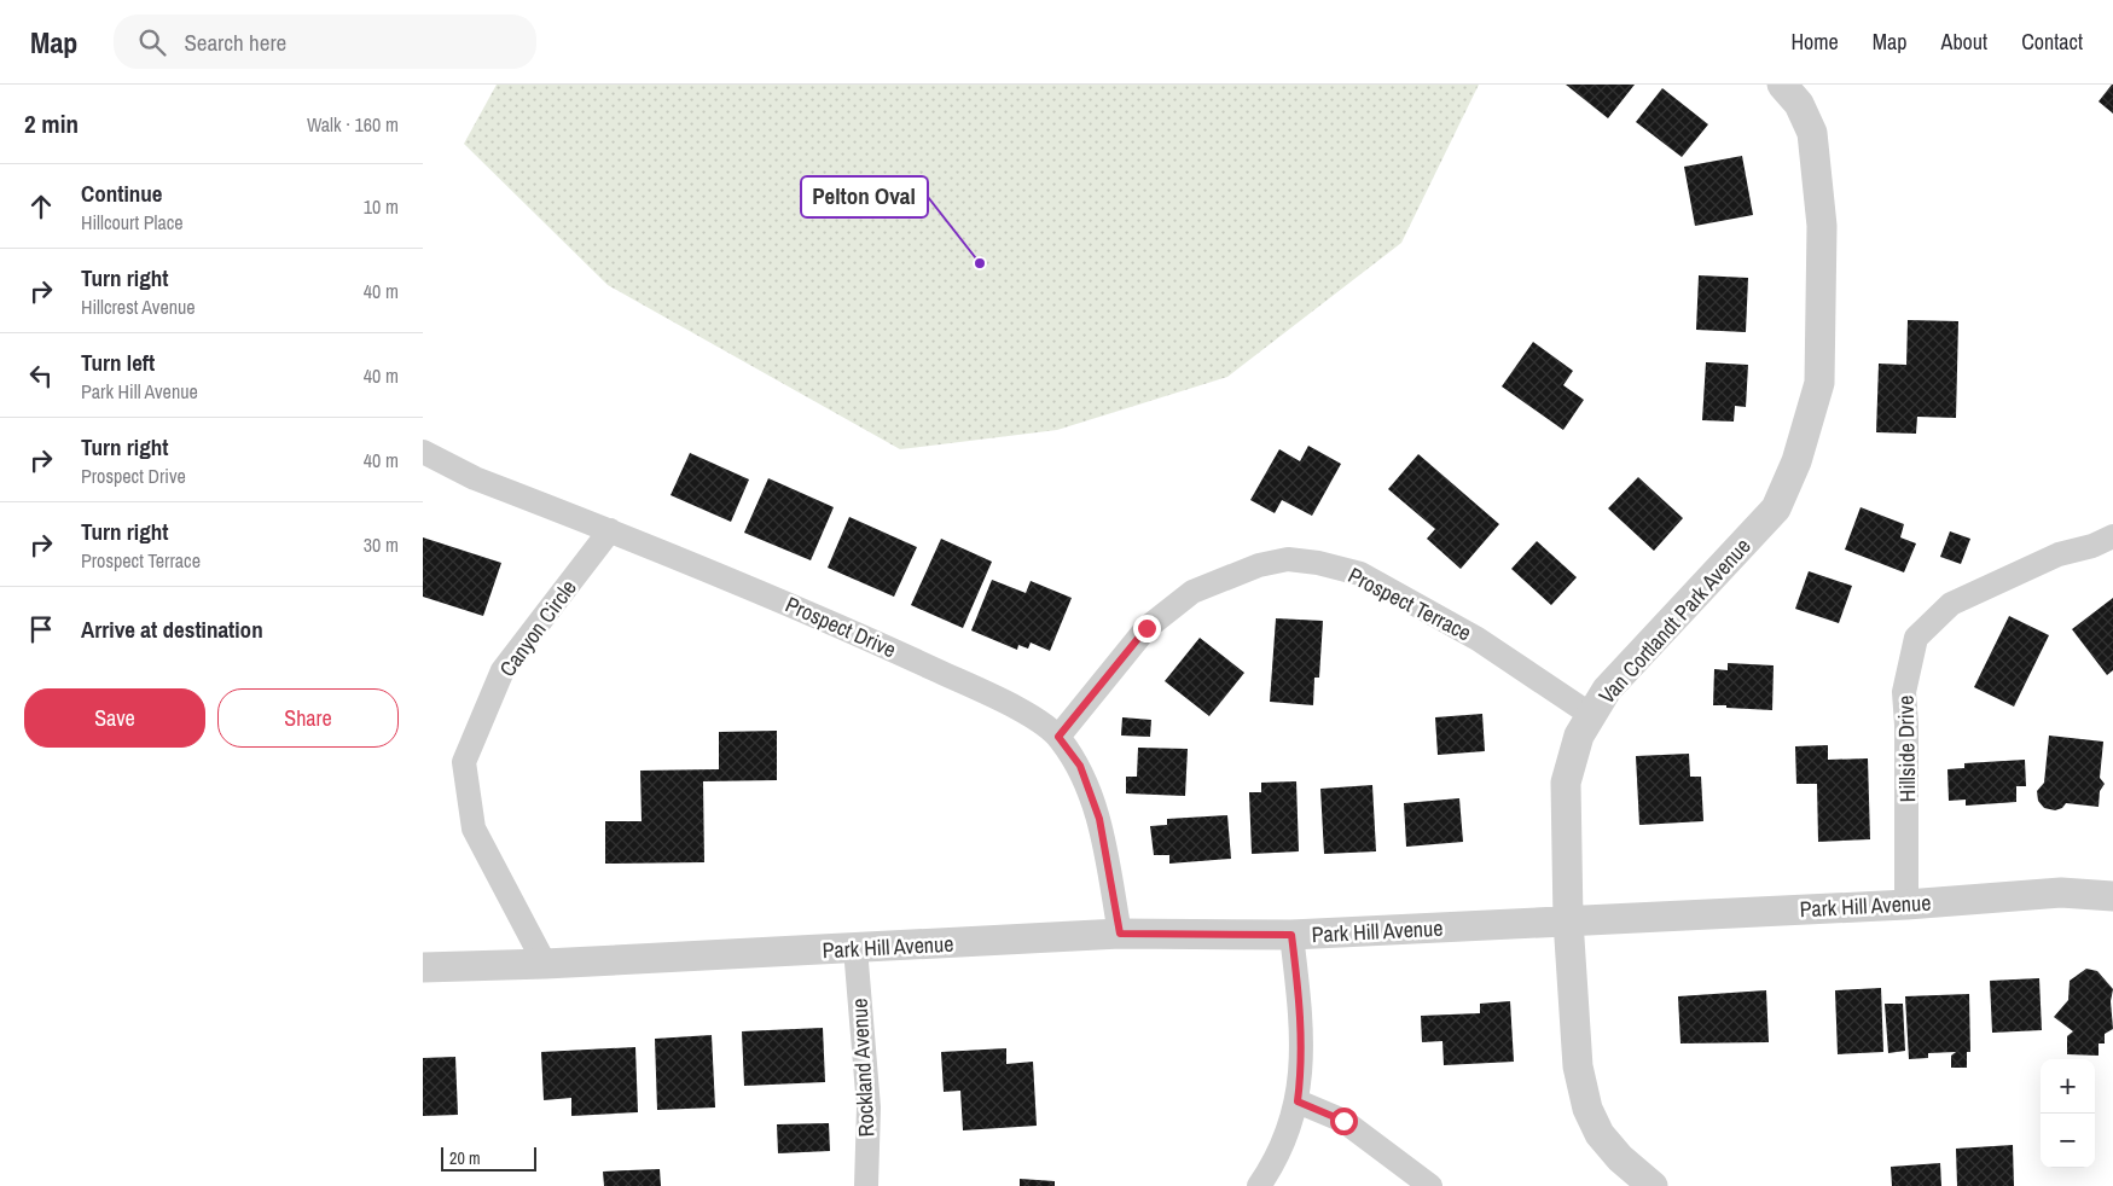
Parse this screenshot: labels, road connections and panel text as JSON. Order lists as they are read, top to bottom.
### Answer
{
  "streets": {
    "street": [
      "Prospect Terrace",
      "Van Cortlandt Park Avenue",
      "Prospect Drive",
      "Canyon Circle",
      "Hillside Drive",
      "Park Hill Avenue",
      "Rockland Avenue"
    ]
  },
  "crossings": [
    ["Prospect Terrace", "Van Cortlandt Park Avenue"],
    ["Prospect Terrace", "Prospect Drive"],
    ["Van Cortlandt Park Avenue", "Park Hill Avenue"],
    ["Prospect Drive", "Canyon Circle"],
    ["Prospect Drive", "Park Hill Avenue"],
    ["Canyon Circle", "Park Hill Avenue"],
    ["Hillside Drive", "Park Hill Avenue"],
    ["Park Hill Avenue", "Rockland Avenue"]
  ],
  "places": ["Pelton Oval"],
  "scale_bar": "20 m",
  "page": {
    "header": "Map",
    "search": "Search here",
    "nav": [
      "Home",
      "Map",
      "About",
      "Contact"
    ],
    "heading": ["2 min", "Walk · 160 m"],
    "list": [
      ["Continue", "Hillcourt Place", "10 m"],
      ["Turn right", "Hillcrest Avenue", "40 m"],
      ["Turn left", "Park Hill Avenue", "40 m"],
      ["Turn right", "Prospect Drive", "40 m"],
      ["Turn right", "Prospect Terrace", "30 m"],
      "Arrive at destination"
    ],
    "buttons": ["Save", "Share"],
    "map_buttons": ["+", "−"],
    "scale": "20 m"
  }
}
